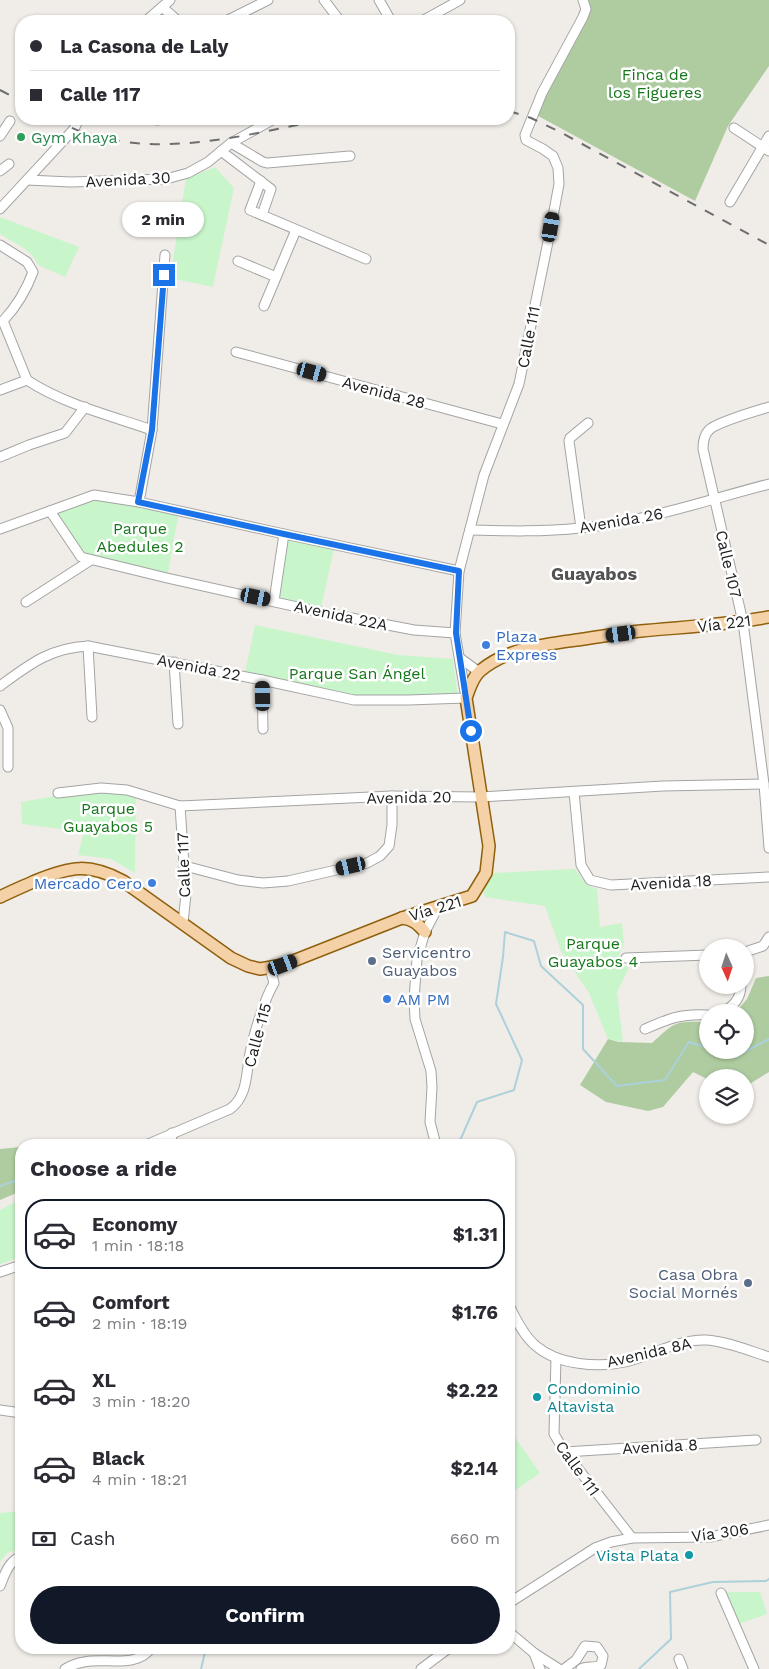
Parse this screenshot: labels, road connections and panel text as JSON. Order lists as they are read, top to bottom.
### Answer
{
  "streets": {
    "main road": ["Vía 221"],
    "street": [
      "Avenida 30",
      "Calle 111",
      "Avenida 28",
      "Avenida 26",
      "Calle 107",
      "Avenida 22A",
      "Avenida 22",
      "Avenida 20",
      "Calle 117",
      "Avenida 18",
      "Calle 115",
      "Avenida 8A",
      "Avenida 8",
      "Vía 306"
    ]
  },
  "crossings": [
    ["Calle 111", "Avenida 28"],
    ["Calle 111", "Avenida 26"],
    ["Calle 111", "Avenida 22A"],
    ["Calle 111", "Vía 221"],
    ["Calle 111", "Avenida 22"],
    ["Calle 111", "Avenida 8A"],
    ["Calle 111", "Avenida 8"],
    ["Calle 111", "Vía 306"],
    ["Avenida 26", "Calle 107"],
    ["Calle 107", "Vía 221"],
    ["Calle 107", "Avenida 20"],
    ["Vía 221", "Avenida 22"],
    ["Vía 221", "Avenida 20"],
    ["Vía 221", "Calle 117"],
    ["Vía 221", "Calle 115"],
    ["Avenida 20", "Calle 117"],
    ["Avenida 20", "Avenida 18"]
  ],
  "districts": ["Guayabos"],
  "parks": [
    "Finca de los Figueres",
    "Parque Abedules 2",
    "Parque San Ángel",
    "Parque Guayabos 5",
    "Parque Guayabos 4"
  ],
  "places": [
    "Gym Khaya",
    "Plaza Express",
    "Mercado Cero",
    "Servicentro Guayabos",
    "AM PM",
    "Casa Obra Social Mornés",
    "Condominio Altavista",
    "Vista Plata"
  ],
  "north": "bottom",
  "page": {
    "banner": ["La Casona de Laly", "Calle 117"],
    "bubble": "2 min",
    "heading": "Choose a ride",
    "list": [
      {
        "name": "Economy",
        "note": "1 min · 18:18",
        "value": "$1.31"
      },
      {
        "name": "Comfort",
        "note": "2 min · 18:19",
        "value": "$1.76"
      },
      {
        "name": "XL",
        "note": "3 min · 18:20",
        "value": "$2.22"
      },
      {
        "name": "Black",
        "note": "4 min · 18:21",
        "value": "$2.14"
      }
    ],
    "pay": ["Cash", "660 m"],
    "buttons": "Confirm"
  }
}
